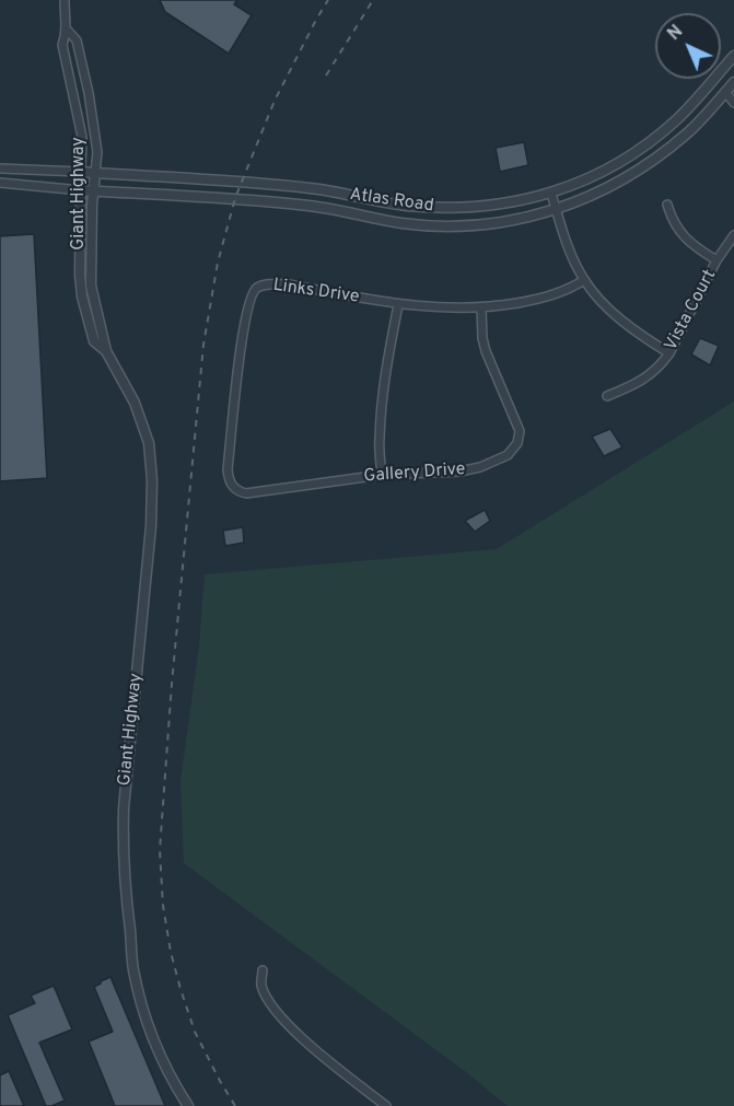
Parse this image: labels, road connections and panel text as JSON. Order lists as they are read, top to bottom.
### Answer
{
  "streets": {
    "street": [
      "Giant Highway",
      "Atlas Road",
      "Links Drive",
      "Vista Court",
      "Gallery Drive"
    ]
  },
  "crossings": [
    ["Giant Highway", "Atlas Road"],
    ["Links Drive", "Gallery Drive"]
  ],
  "north": "top left"
}
